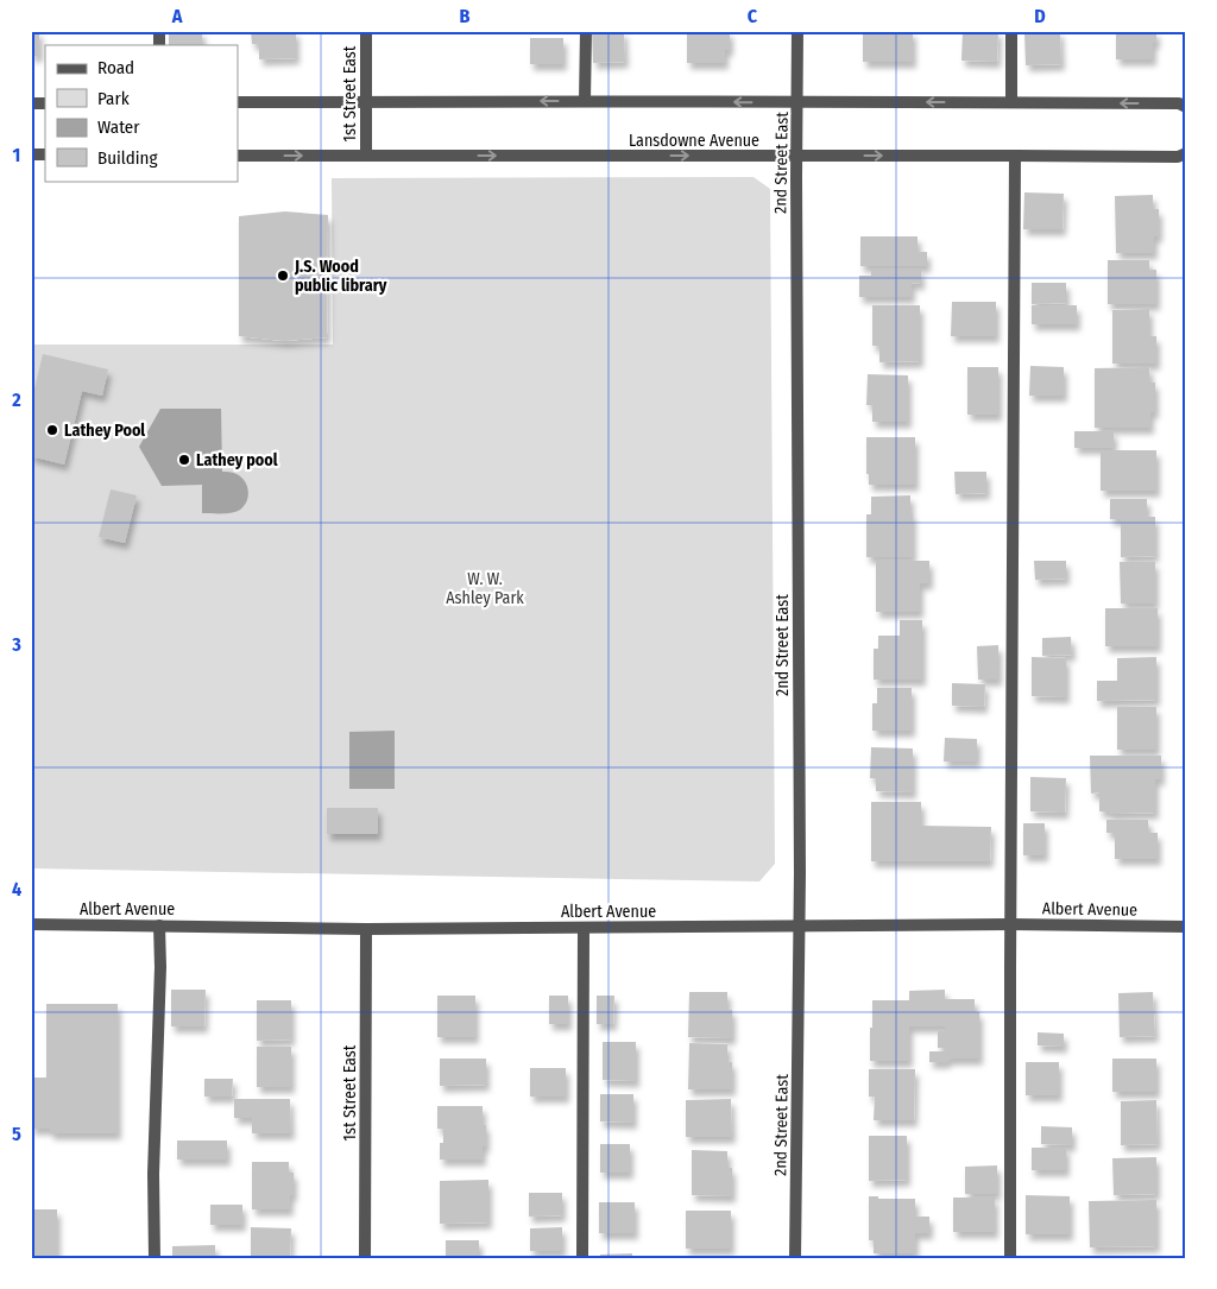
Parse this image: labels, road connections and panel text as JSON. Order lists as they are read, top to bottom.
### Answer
{
  "streets": {
    "street": [
      "1st Street East",
      "Lansdowne Avenue",
      "2nd Street East",
      "Albert Avenue"
    ]
  },
  "crossings": [
    ["1st Street East", "Lansdowne Avenue"],
    ["1st Street East", "Albert Avenue"],
    ["Lansdowne Avenue", "2nd Street East"],
    ["2nd Street East", "Albert Avenue"]
  ],
  "parks": ["W. W. Ashley Park"],
  "places": ["J.S. Wood public library", "Lathey Pool", "Lathey pool"],
  "legend": [
    "Road",
    "Park",
    "Water",
    "Building"
  ],
  "grid": {
    "columns": [
      "A",
      "B",
      "C",
      "D"
    ],
    "rows": [
      "1",
      "2",
      "3",
      "4",
      "5"
    ]
  }
}
